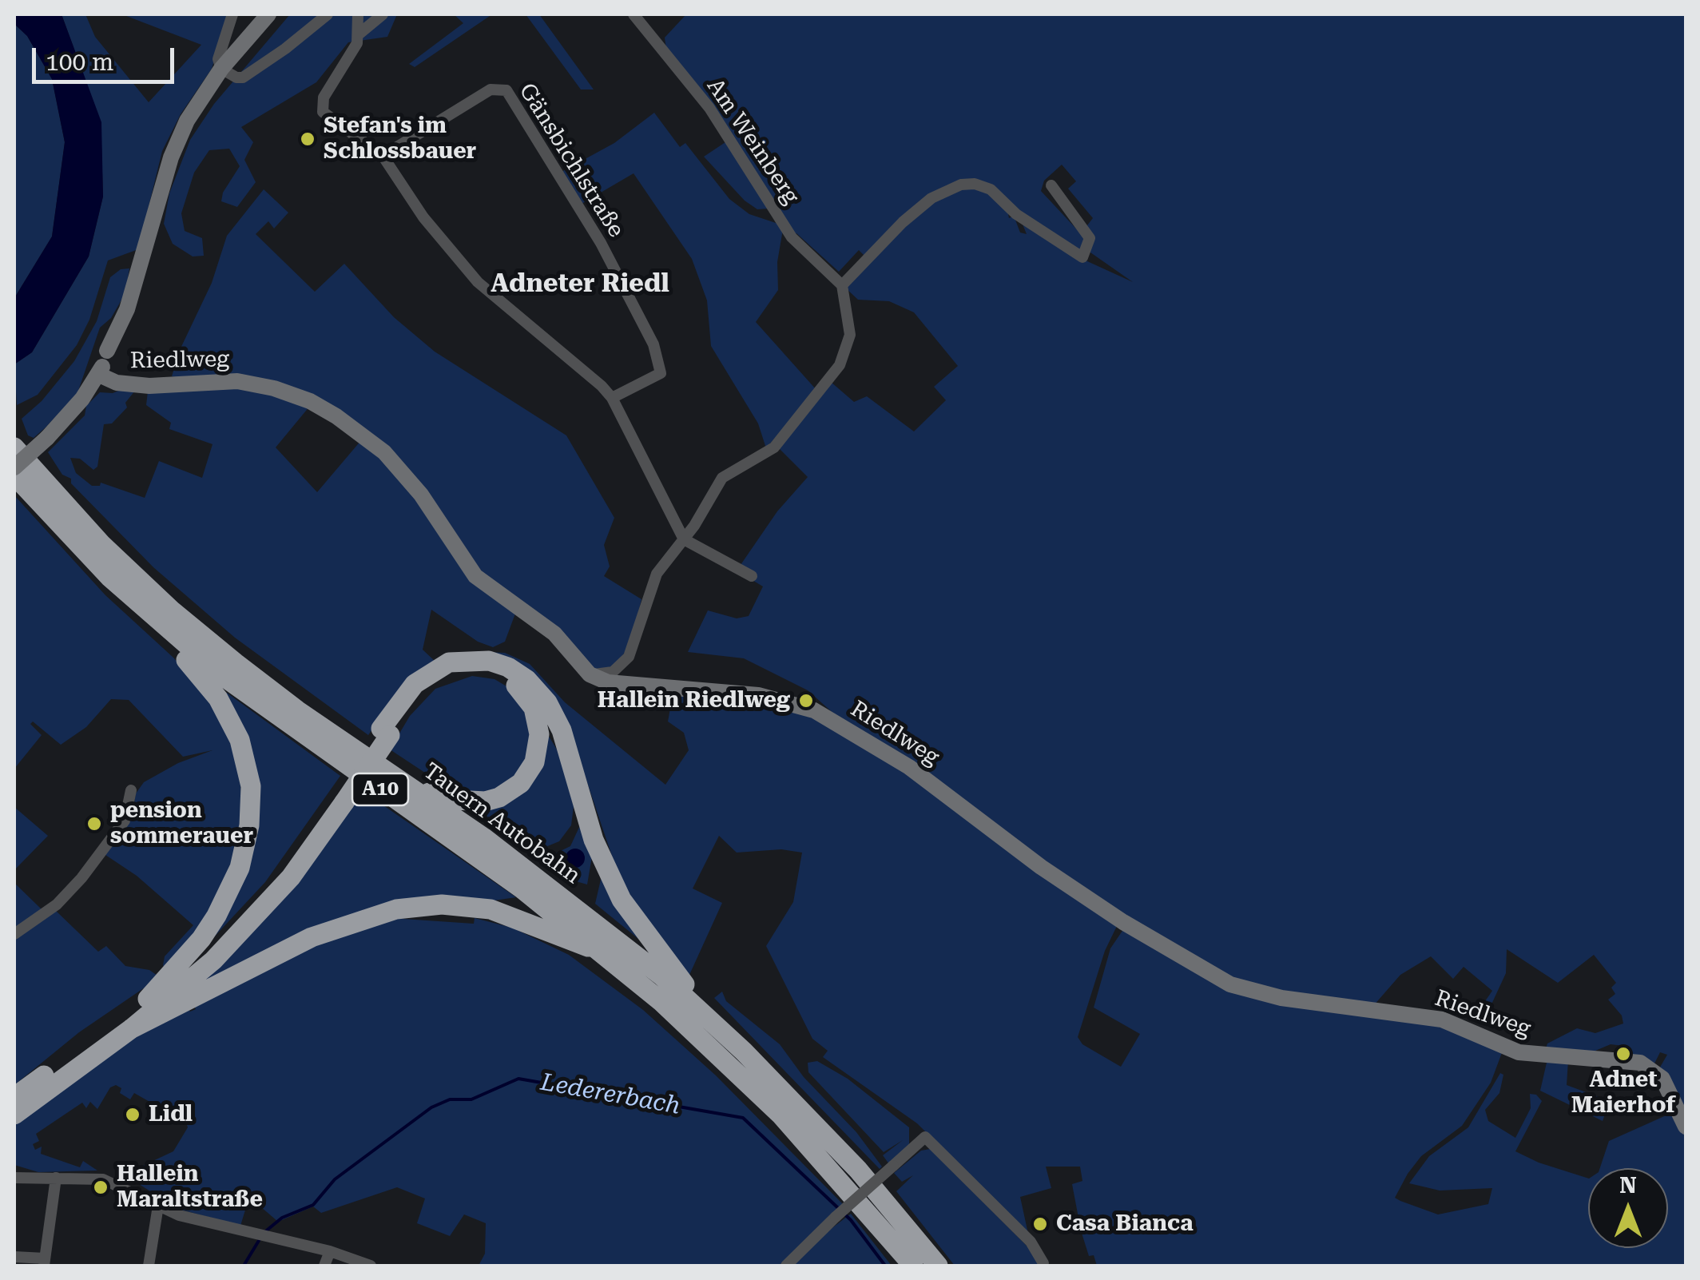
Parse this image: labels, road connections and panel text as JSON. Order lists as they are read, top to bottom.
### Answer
{
  "streets": {
    "highway": ["A10", "Tauern Autobahn"],
    "street": ["Am Weinberg", "Gänsbichlstraße", "Riedlweg"]
  },
  "districts": ["Adneter Riedl"],
  "water": ["Ledererbach"],
  "places": [
    "Stefan's im Schlossbauer",
    "Hallein Riedlweg",
    "pension sommerauer",
    "Adnet Maierhof",
    "Lidl",
    "Hallein Maraltstraße",
    "Casa Bianca"
  ],
  "scale_bar": "100 m",
  "north": "top"
}
